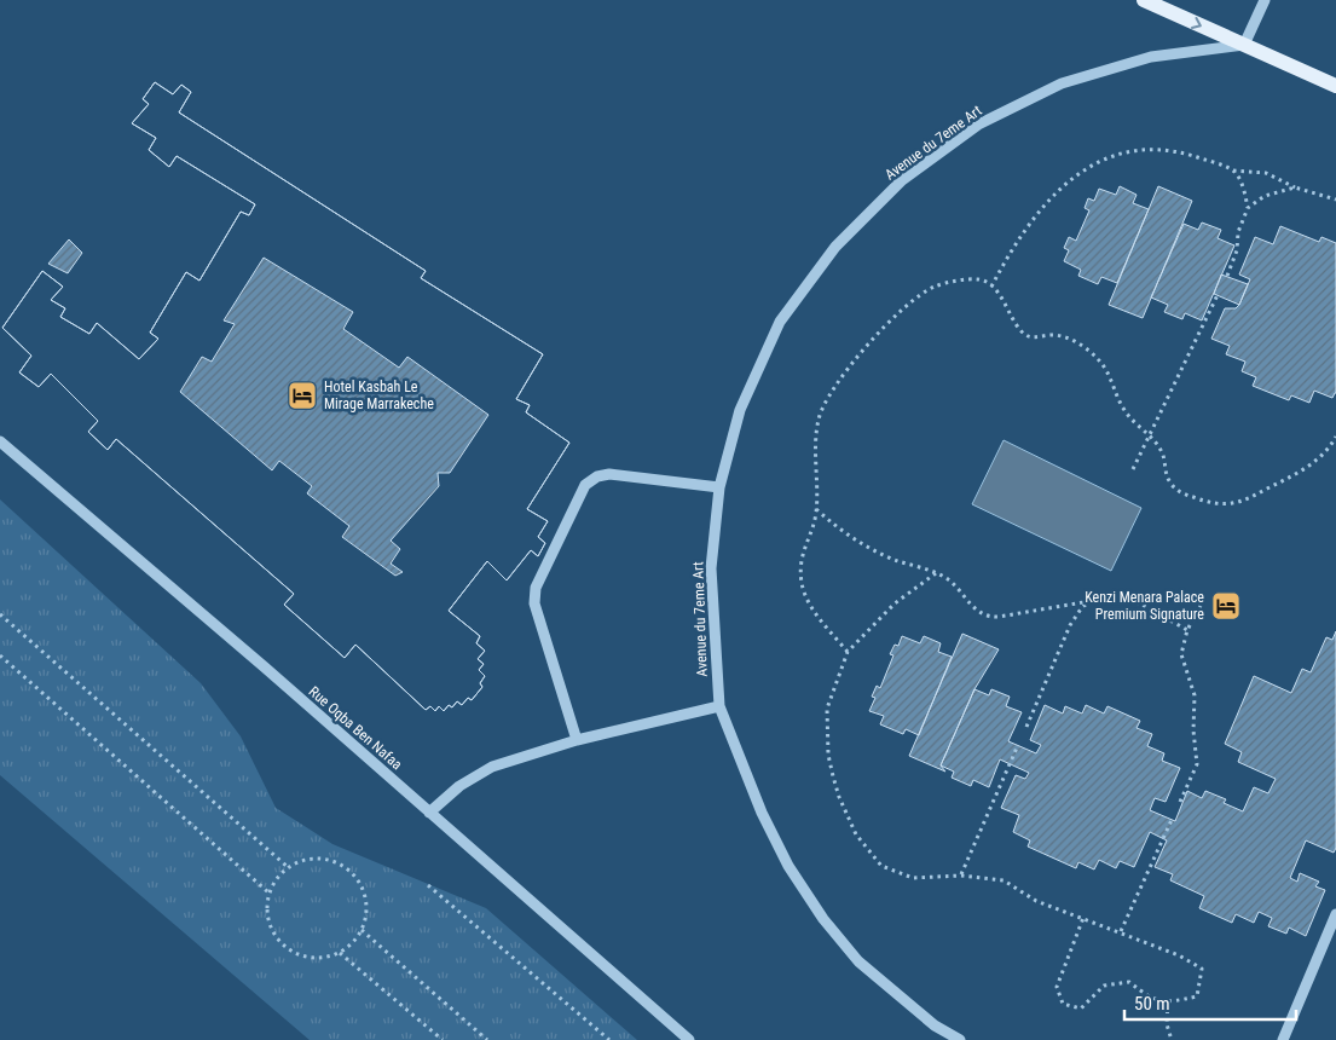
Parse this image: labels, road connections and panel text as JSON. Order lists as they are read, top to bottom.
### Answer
{
  "streets": {
    "street": ["Avenue du 7eme Art", "Rue Oqba Ben Nafaa"]
  },
  "places": {
    "hotel": ["Hotel Kasbah Le Mirage Marrakeche", "Kenzi Menara Palace Premium Signature"]
  },
  "scale_bar": "50 m"
}
